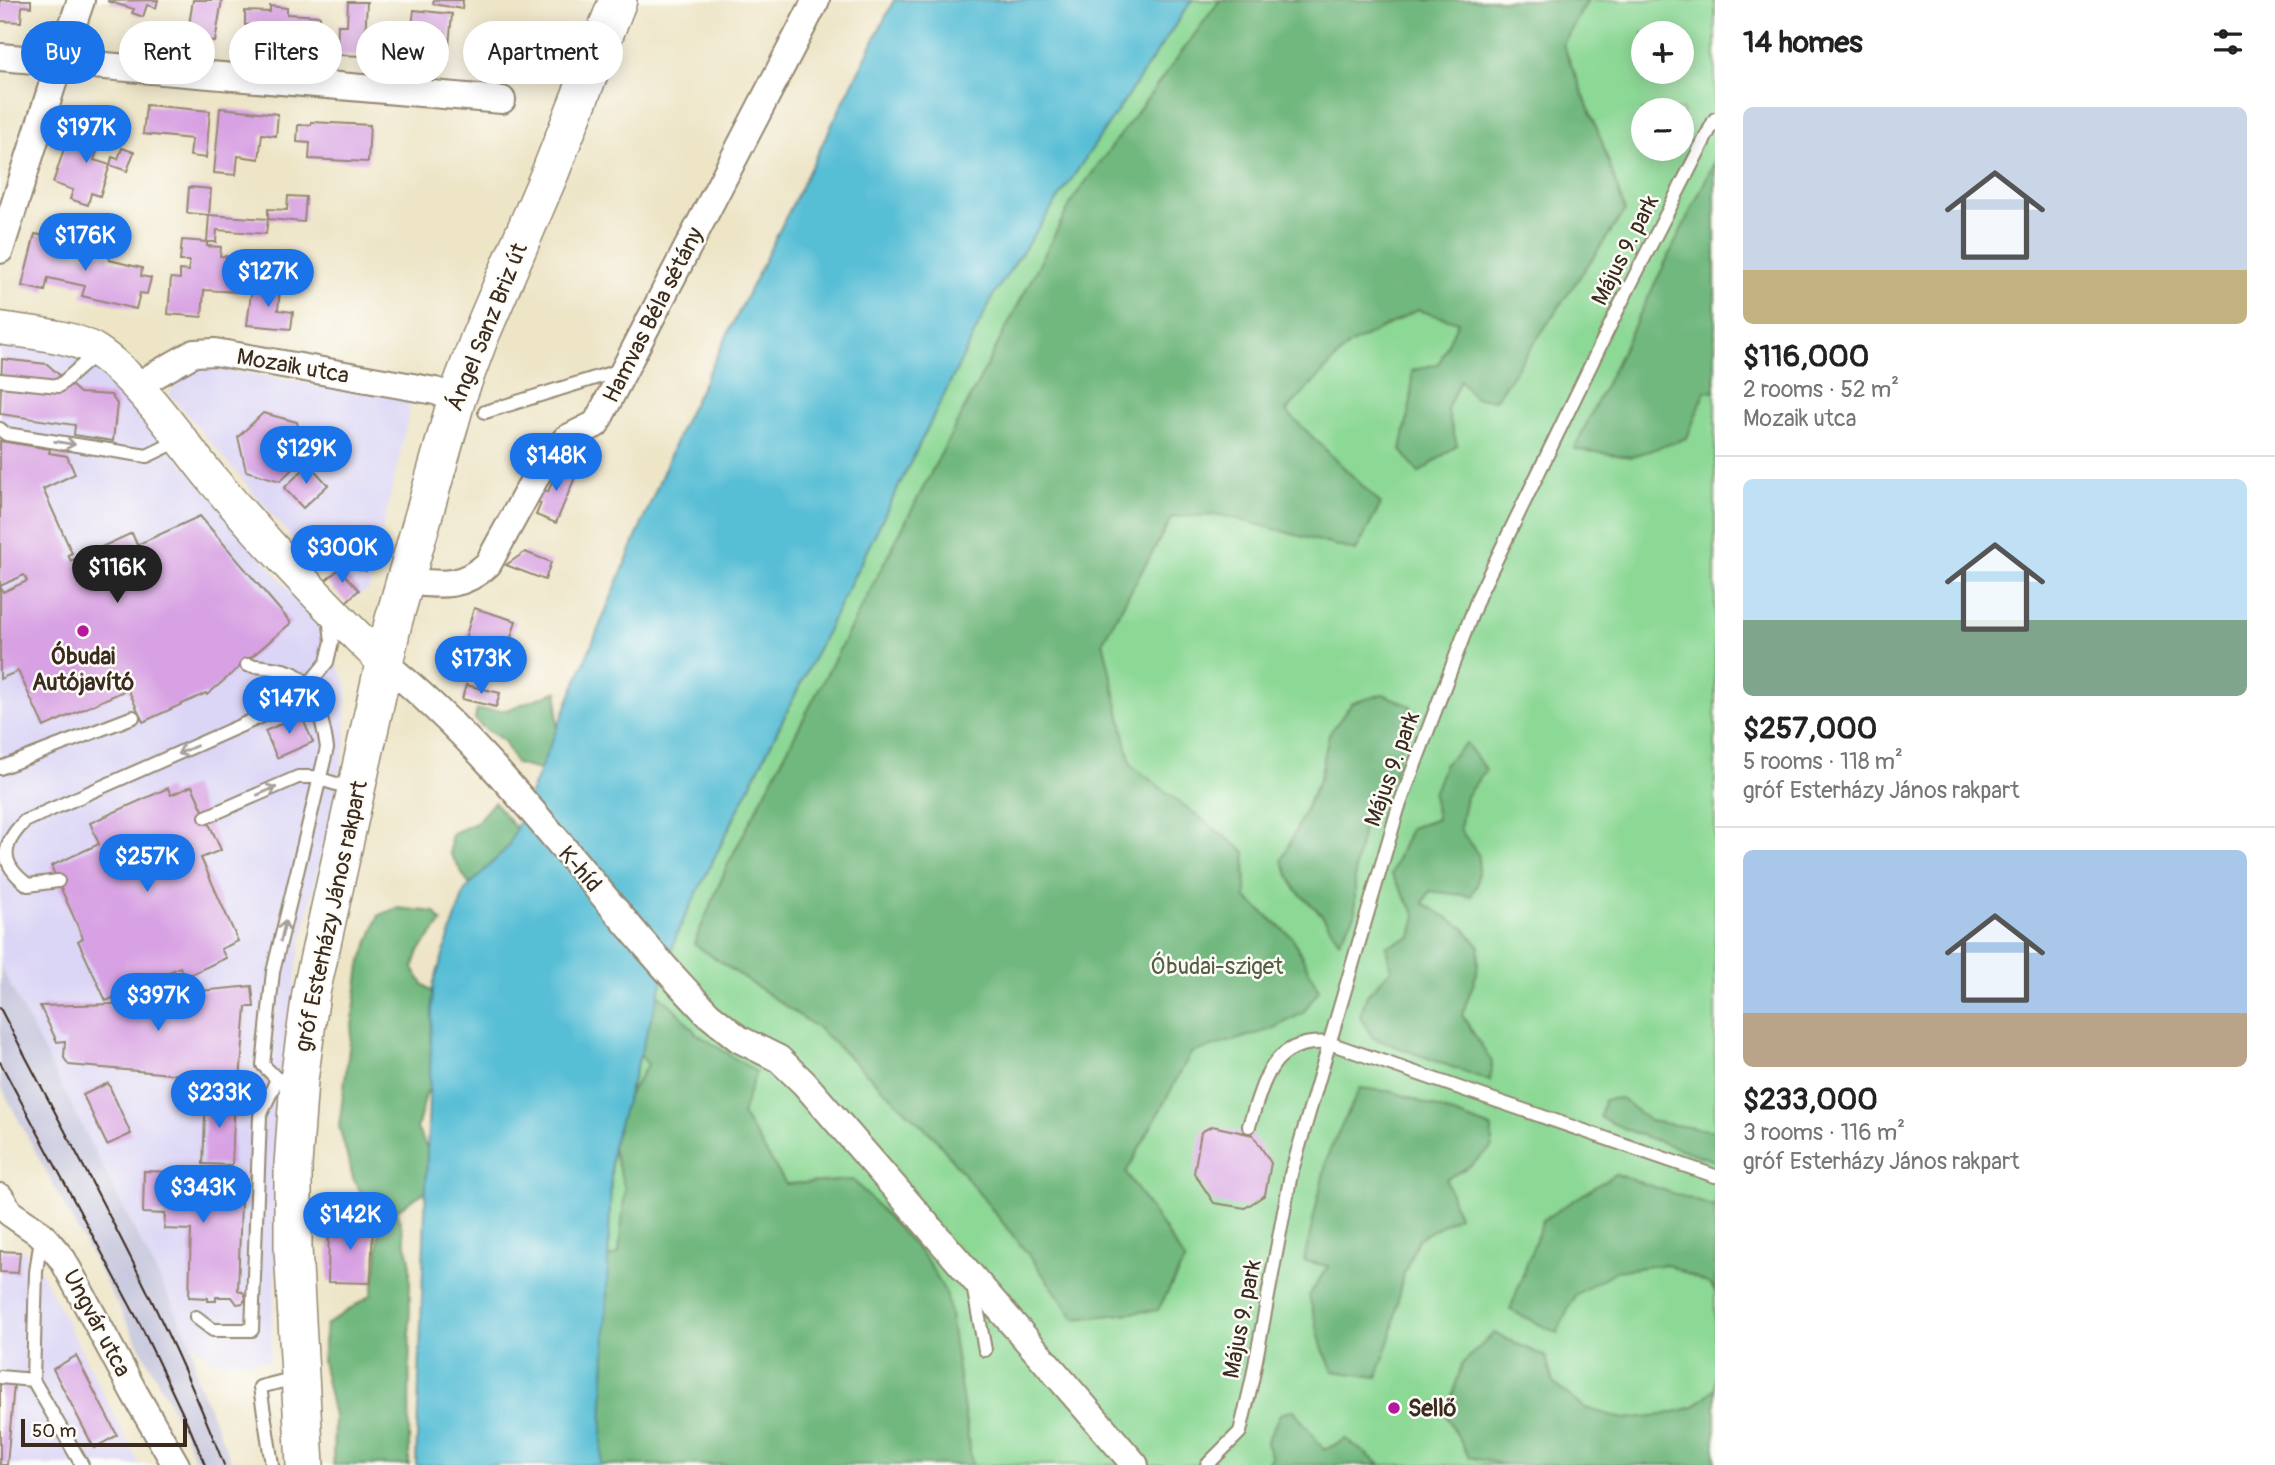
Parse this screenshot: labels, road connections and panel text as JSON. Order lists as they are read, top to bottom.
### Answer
{
  "streets": {
    "main road": ["Ángel Sanz Briz út", "gróf Esterházy János rakpart"],
    "street": [
      "Hamvas Béla sétány",
      "Mozaik utca",
      "K-híd",
      "Ungvár utca"
    ],
    "lane": ["Május 9. park"]
  },
  "crossings": [
    ["Hamvas Béla sétány", "Ángel Sanz Briz út"],
    ["Ángel Sanz Briz út", "Mozaik utca"],
    ["Ángel Sanz Briz út", "K-híd"],
    ["Ángel Sanz Briz út", "gróf Esterházy János rakpart"],
    ["K-híd", "gróf Esterházy János rakpart"]
  ],
  "parks": ["Óbudai-sziget"],
  "places": ["Óbudai Autójavító", "Sellő"],
  "scale_bar": "50 m",
  "page": {
    "heading": "14 homes",
    "map_buttons": ["+", "−"],
    "chip": [
      "Buy",
      "Rent",
      "Filters",
      "New",
      "Apartment"
    ],
    "list": [
      {
        "name": "$116,000",
        "note": "2 rooms · 52 m² · Mozaik utca"
      },
      {
        "name": "$257,000",
        "note": "5 rooms · 118 m² · gróf Esterházy János rakpart"
      },
      {
        "name": "$233,000",
        "note": "3 rooms · 116 m² · gróf Esterházy János rakpart"
      }
    ],
    "price": [
      "$197K",
      "$176K",
      "$127K",
      "$129K",
      "$148K",
      "$300K",
      "$116K",
      "$173K",
      "$147K",
      "$257K",
      "$397K",
      "$233K",
      "$343K",
      "$142K"
    ],
    "scale": "50 m"
  }
}
